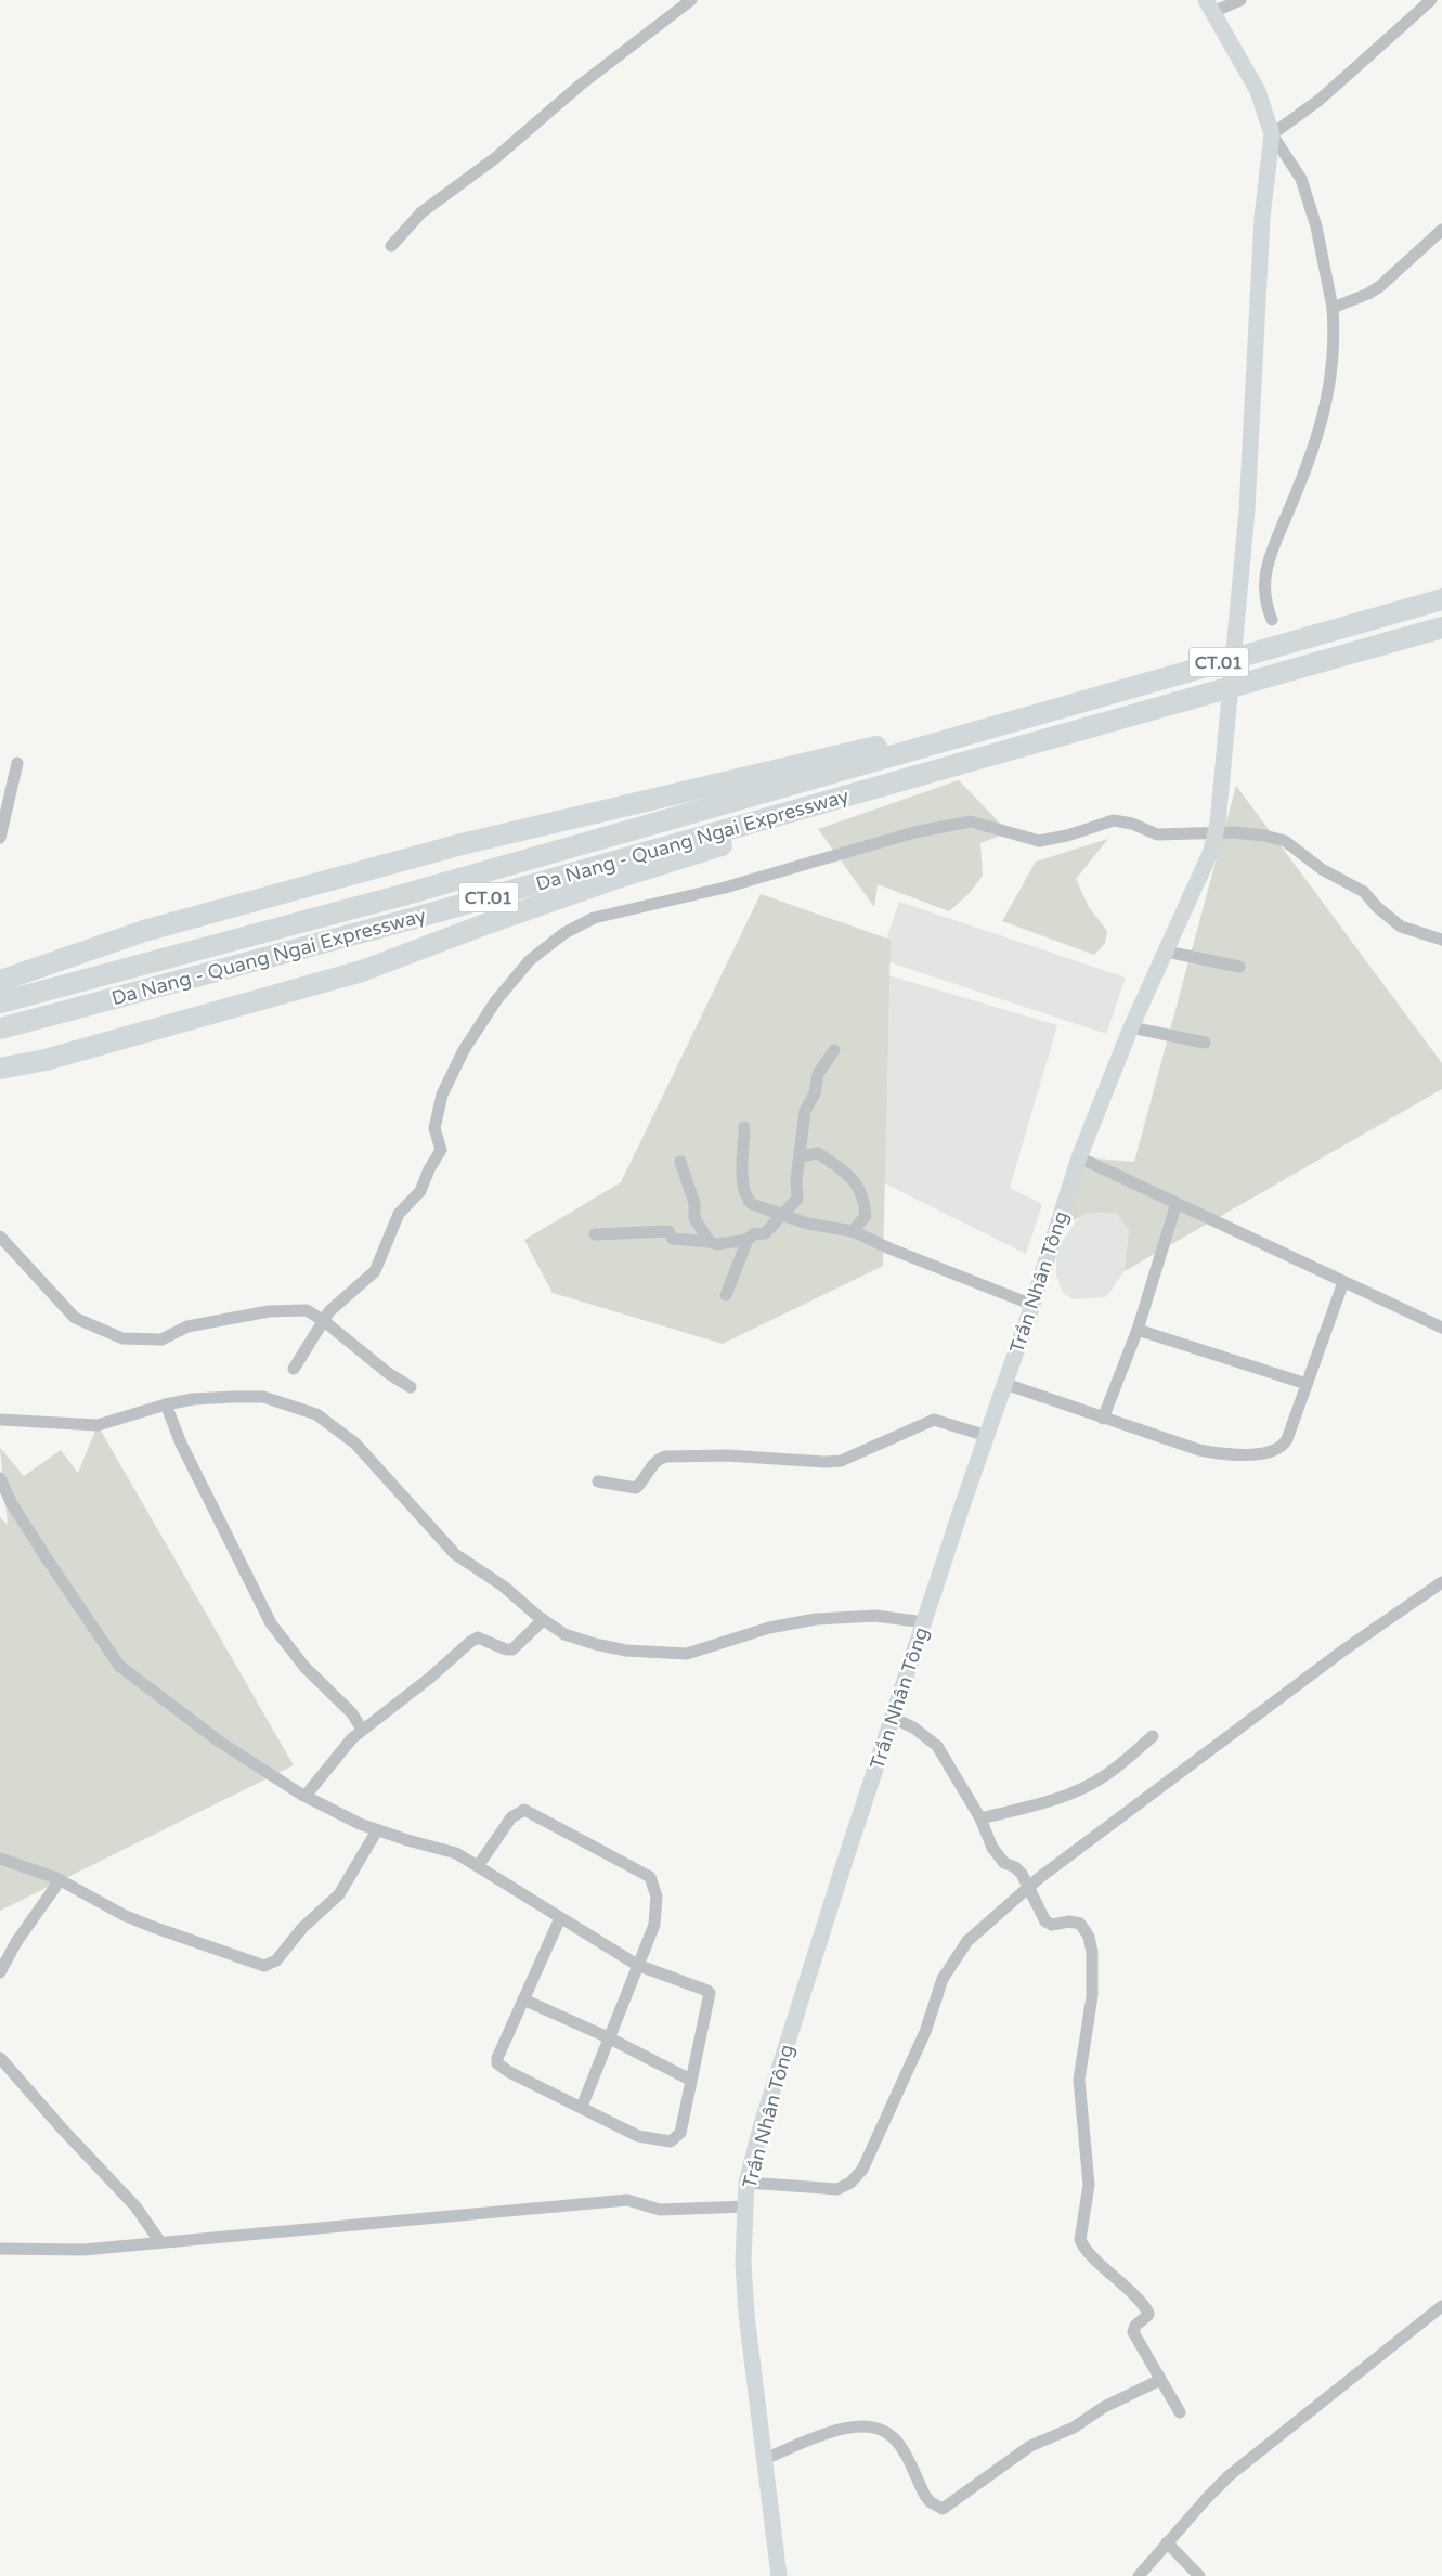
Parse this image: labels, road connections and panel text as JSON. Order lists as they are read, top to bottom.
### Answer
{
  "streets": {
    "highway": ["CT.01", "Da Nang - Quang Ngai Expressway"],
    "street": ["Trần Nhân Tông"]
  },
  "crossings": [
    ["CT.01", "Da Nang - Quang Ngai Expressway"]
  ]
}
